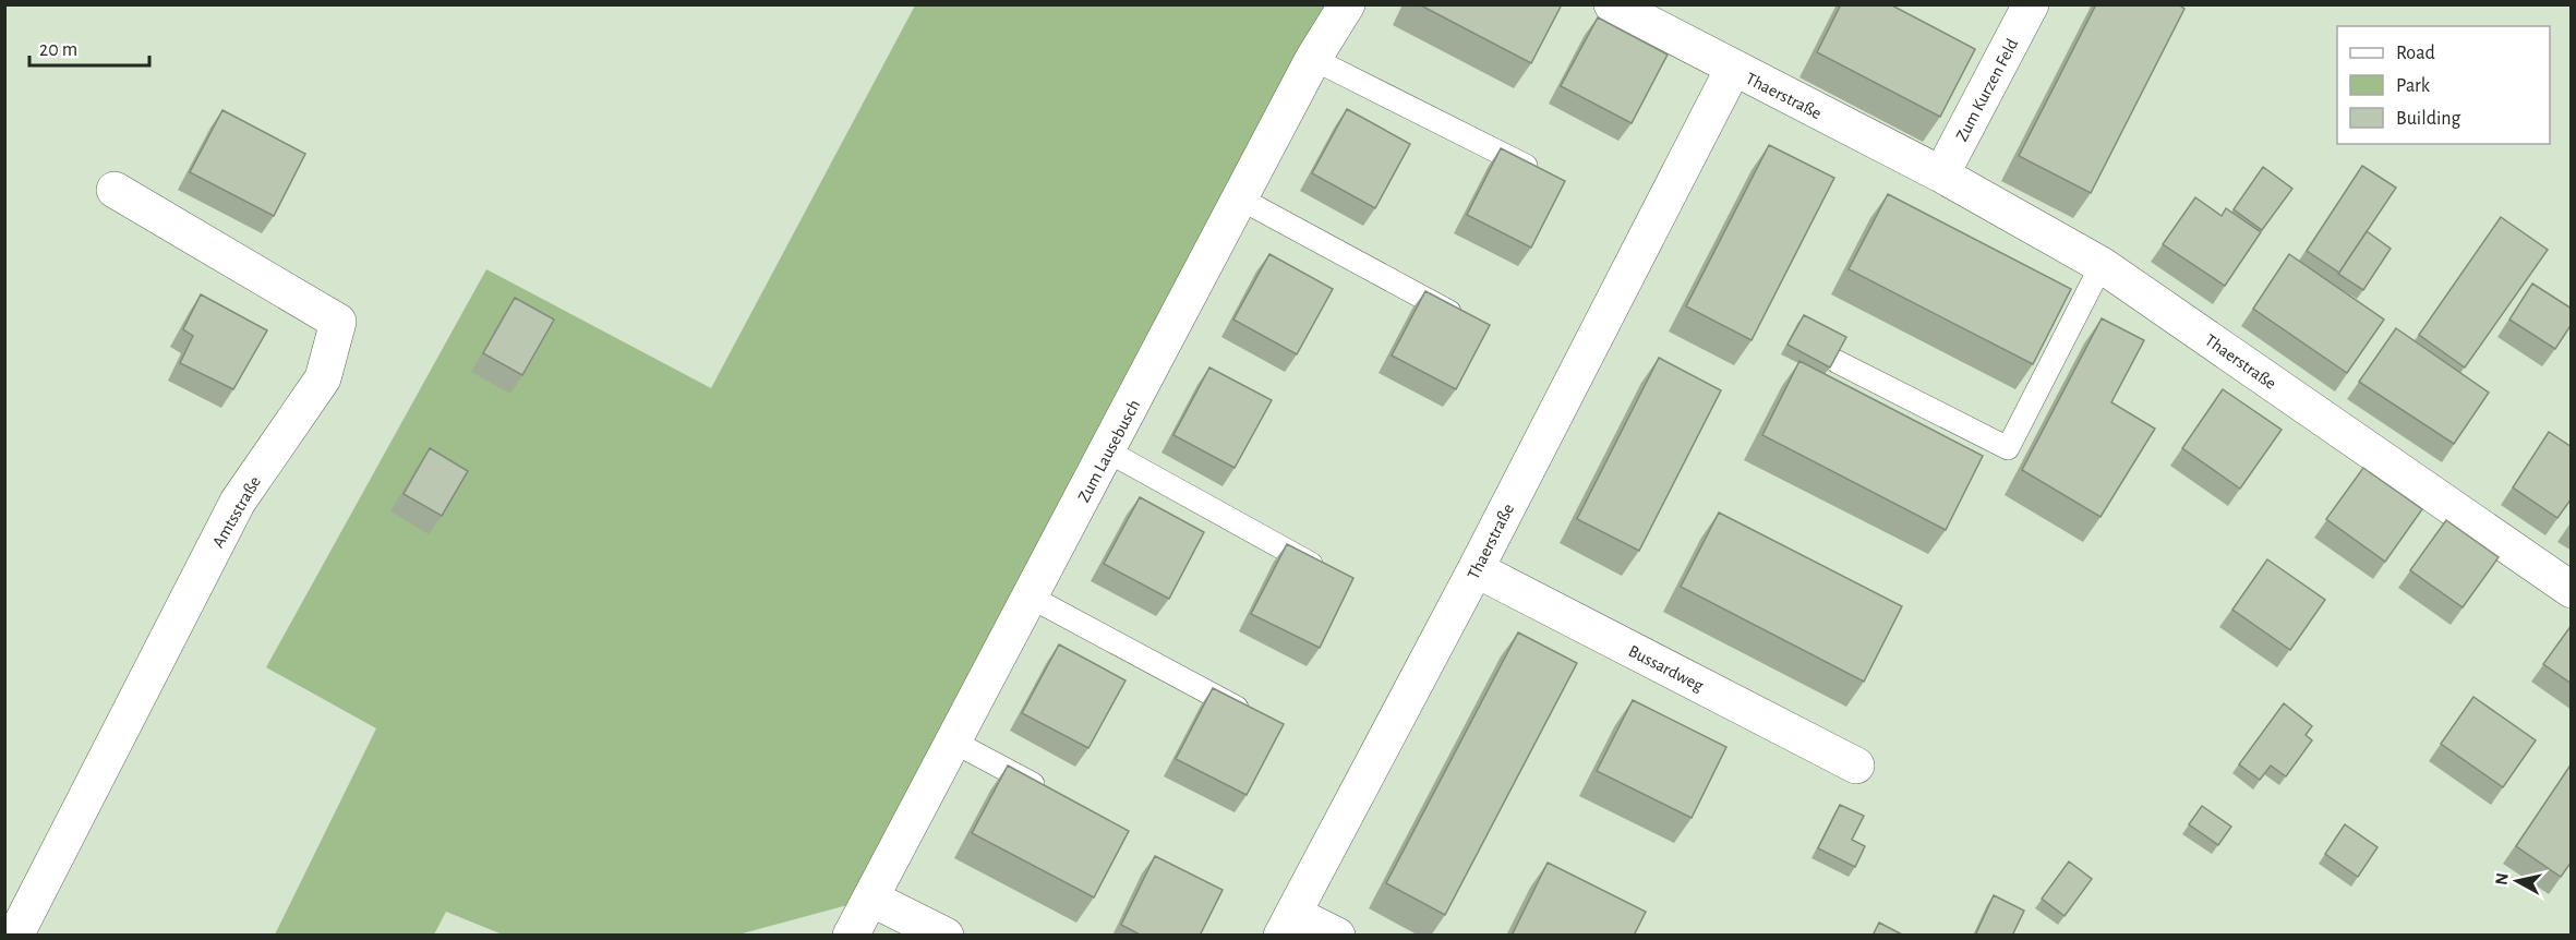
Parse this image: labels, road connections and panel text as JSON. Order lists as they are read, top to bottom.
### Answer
{
  "streets": {
    "street": [
      "Zum Kurzen Feld",
      "Thaerstraße",
      "Zum Lausebusch",
      "Amtsstraße",
      "Bussardweg"
    ]
  },
  "crossings": [
    ["Zum Kurzen Feld", "Thaerstraße"],
    ["Thaerstraße", "Bussardweg"]
  ],
  "legend": ["Road", "Park", "Building"],
  "scale_bar": "20 m",
  "north": "left"
}
